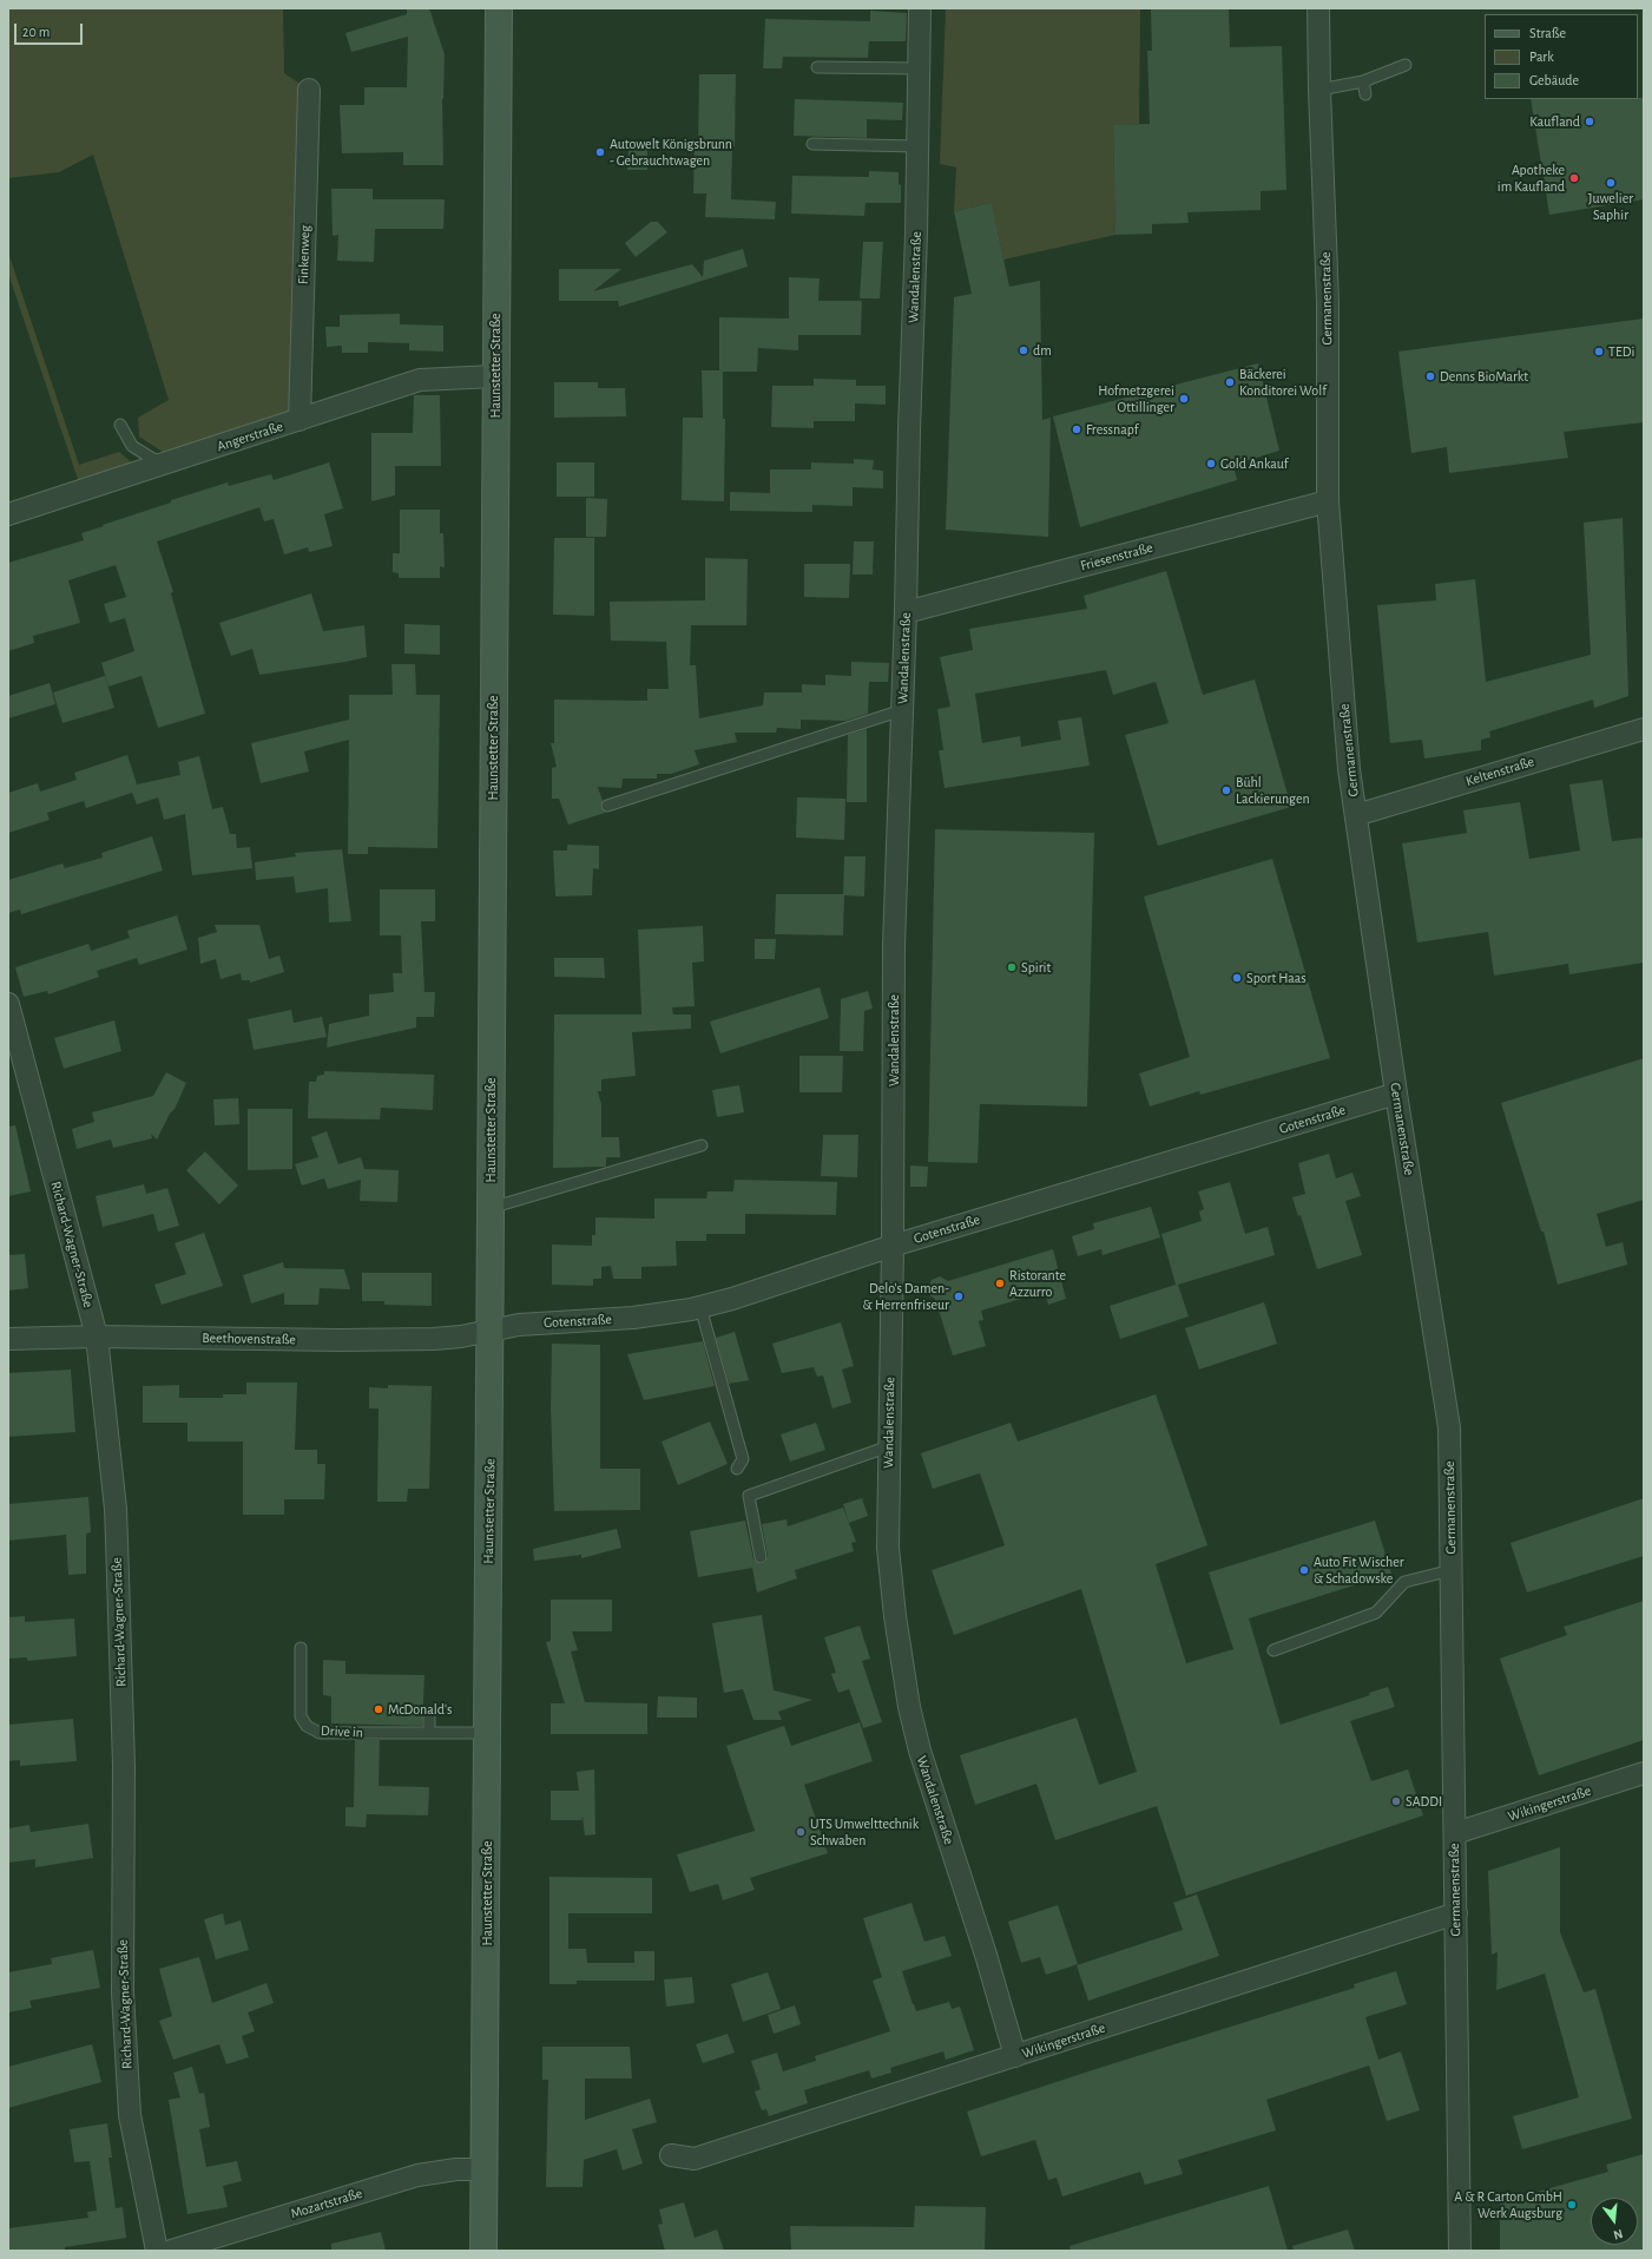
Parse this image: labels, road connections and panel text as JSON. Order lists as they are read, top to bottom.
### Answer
{
  "streets": {
    "main road": ["Haunstetter Straße"],
    "street": [
      "Finkenweg",
      "Wandalenstraße",
      "Germanenstraße",
      "Angerstraße",
      "Friesenstraße",
      "Keltenstraße",
      "Gotenstraße",
      "Richard-Wagner-Straße",
      "Beethovenstraße",
      "Wikingerstraße",
      "Mozartstraße"
    ],
    "lane": ["Drive in"]
  },
  "crossings": [
    ["Finkenweg", "Angerstraße"],
    ["Wandalenstraße", "Friesenstraße"],
    ["Wandalenstraße", "Gotenstraße"],
    ["Wandalenstraße", "Wikingerstraße"],
    ["Germanenstraße", "Friesenstraße"],
    ["Germanenstraße", "Keltenstraße"],
    ["Germanenstraße", "Gotenstraße"],
    ["Germanenstraße", "Wikingerstraße"],
    ["Haunstetter Straße", "Angerstraße"],
    ["Haunstetter Straße", "Gotenstraße"],
    ["Haunstetter Straße", "Beethovenstraße"],
    ["Haunstetter Straße", "Drive in"],
    ["Haunstetter Straße", "Mozartstraße"],
    ["Gotenstraße", "Beethovenstraße"],
    ["Richard-Wagner-Straße", "Beethovenstraße"]
  ],
  "places": [
    "Kaufland",
    "Autowelt Königsbrunn - Gebrauchtwagen",
    "Apotheke im Kaufland",
    "Juwelier Saphir",
    "dm",
    "TEDi",
    "Denns BioMarkt",
    "Bäckerei Konditorei Wolf",
    "Hofmetzgerei Ottillinger",
    "Fressnapf",
    "Gold Ankauf",
    "Bühl Lackierungen",
    "Spirit",
    "Sport Haas",
    "Ristorante Azzurro",
    "Delo's Damen- & Herrenfriseur",
    "Auto Fit Wischer & Schadowske",
    "McDonald's",
    "SADDI",
    "UTS Umwelttechnik Schwaben",
    "A & R Carton GmbH Werk Augsburg"
  ],
  "legend": ["Straße", "Park", "Gebäude"],
  "scale_bar": "20 m",
  "north": "bottom"
}
